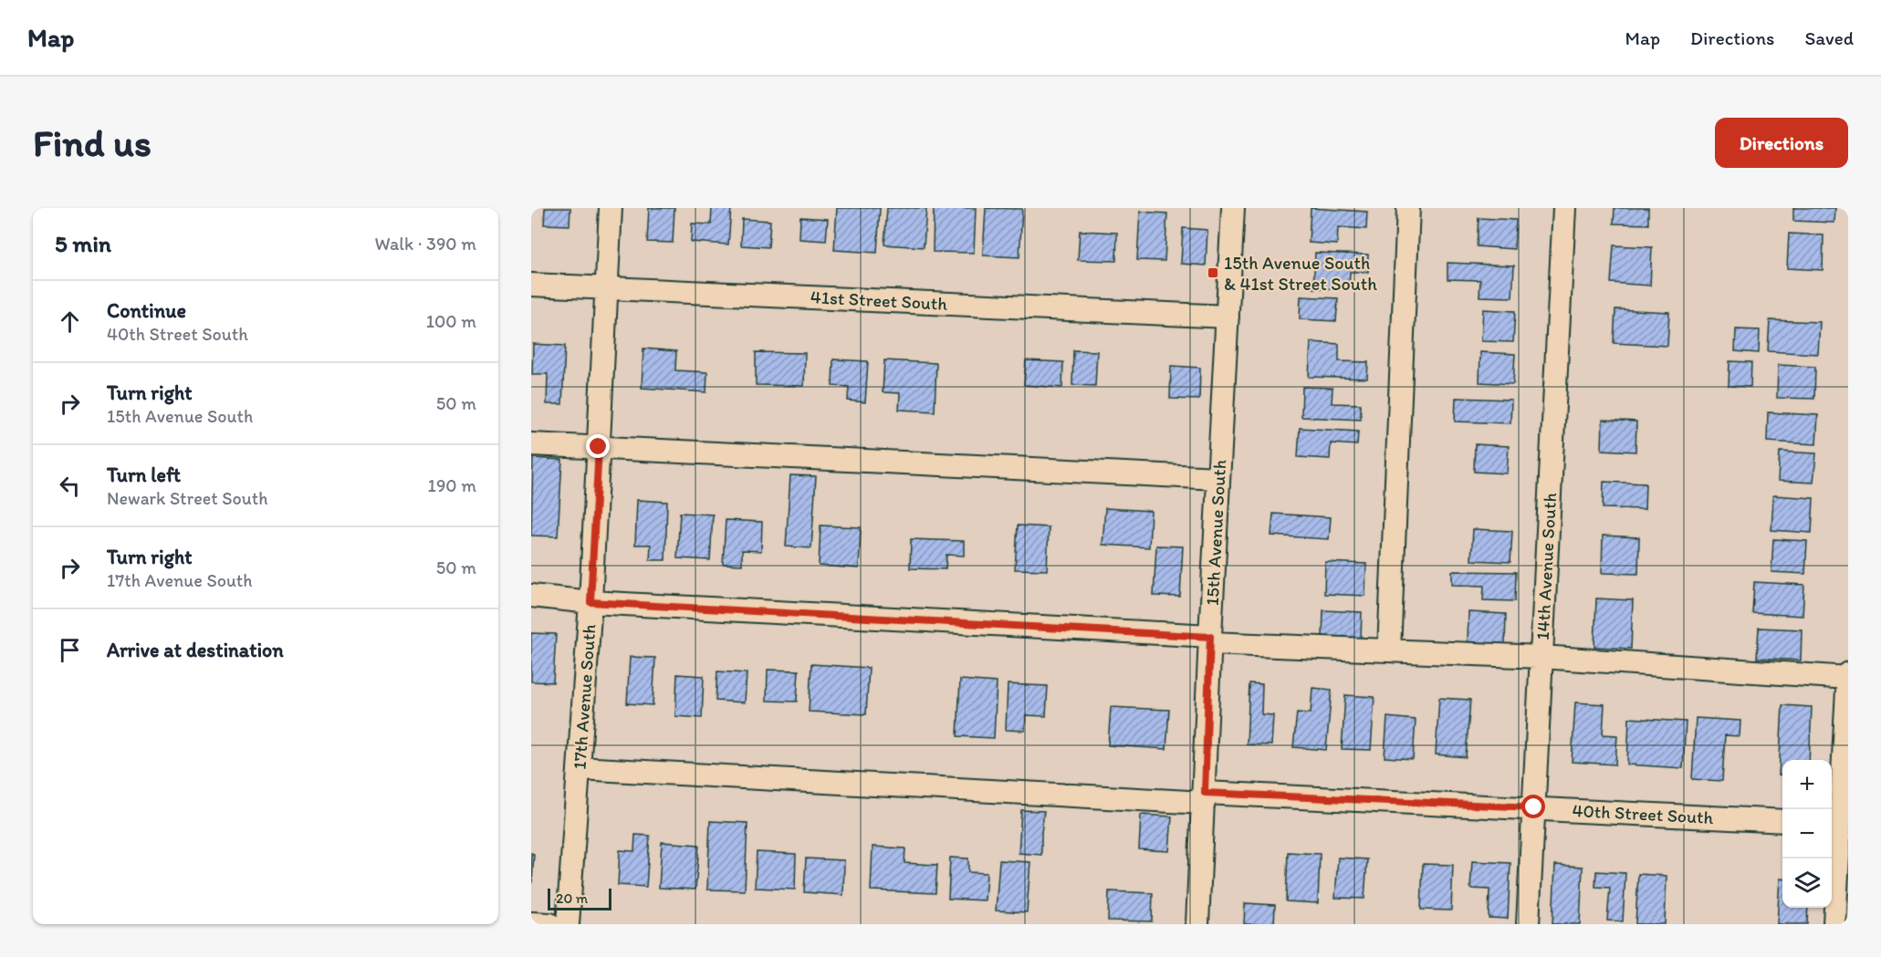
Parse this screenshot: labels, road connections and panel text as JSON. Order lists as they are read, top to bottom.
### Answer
{
  "streets": {
    "street": [
      "41st Street South",
      "15th Avenue South",
      "14th Avenue South",
      "17th Avenue South",
      "40th Street South"
    ]
  },
  "crossings": [
    ["41st Street South", "15th Avenue South"],
    ["41st Street South", "17th Avenue South"],
    ["15th Avenue South", "40th Street South"],
    ["14th Avenue South", "40th Street South"],
    ["17th Avenue South", "40th Street South"]
  ],
  "places": {
    "transit": ["15th Avenue South & 41st Street South"]
  },
  "scale_bar": "20 m",
  "page": {
    "header": "Map",
    "nav": ["Map", "Directions", "Saved"],
    "buttons": "Directions",
    "title": "Find us",
    "heading": ["5 min", "Walk · 390 m"],
    "list": [
      ["Continue", "40th Street South", "100 m"],
      ["Turn right", "15th Avenue South", "50 m"],
      ["Turn left", "Newark Street South", "190 m"],
      ["Turn right", "17th Avenue South", "50 m"],
      "Arrive at destination"
    ],
    "map_buttons": ["+", "−"],
    "scale": "20 m"
  }
}
